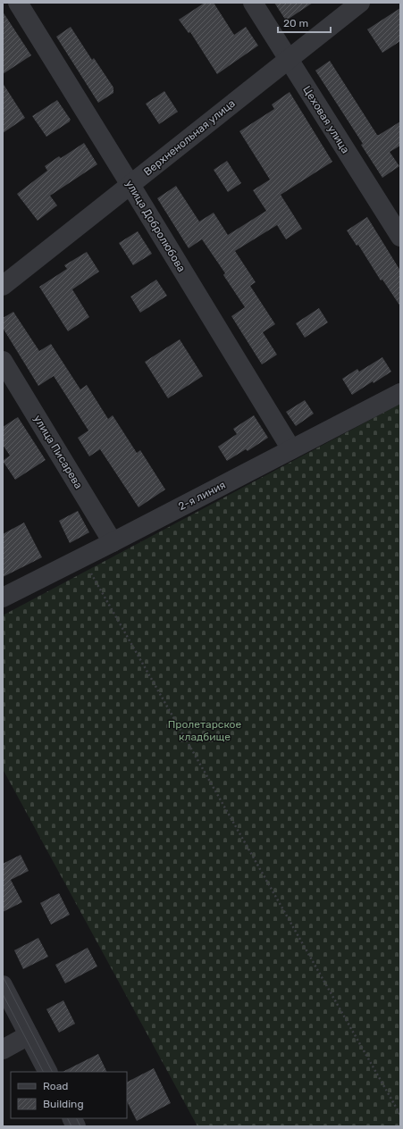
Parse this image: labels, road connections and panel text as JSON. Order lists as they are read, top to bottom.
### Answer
{
  "streets": {
    "street": [
      "Цеховая улица",
      "Верхненольная улица",
      "улица Добролюбова",
      "улица Писарева",
      "2-я линия"
    ]
  },
  "crossings": [
    ["Цеховая улица", "Верхненольная улица"],
    ["Верхненольная улица", "улица Добролюбова"],
    ["улица Добролюбова", "2-я линия"],
    ["улица Писарева", "2-я линия"]
  ],
  "parks": ["Пролетарское кладбище"],
  "legend": ["Road", "Building"],
  "scale_bar": "20 m"
}
